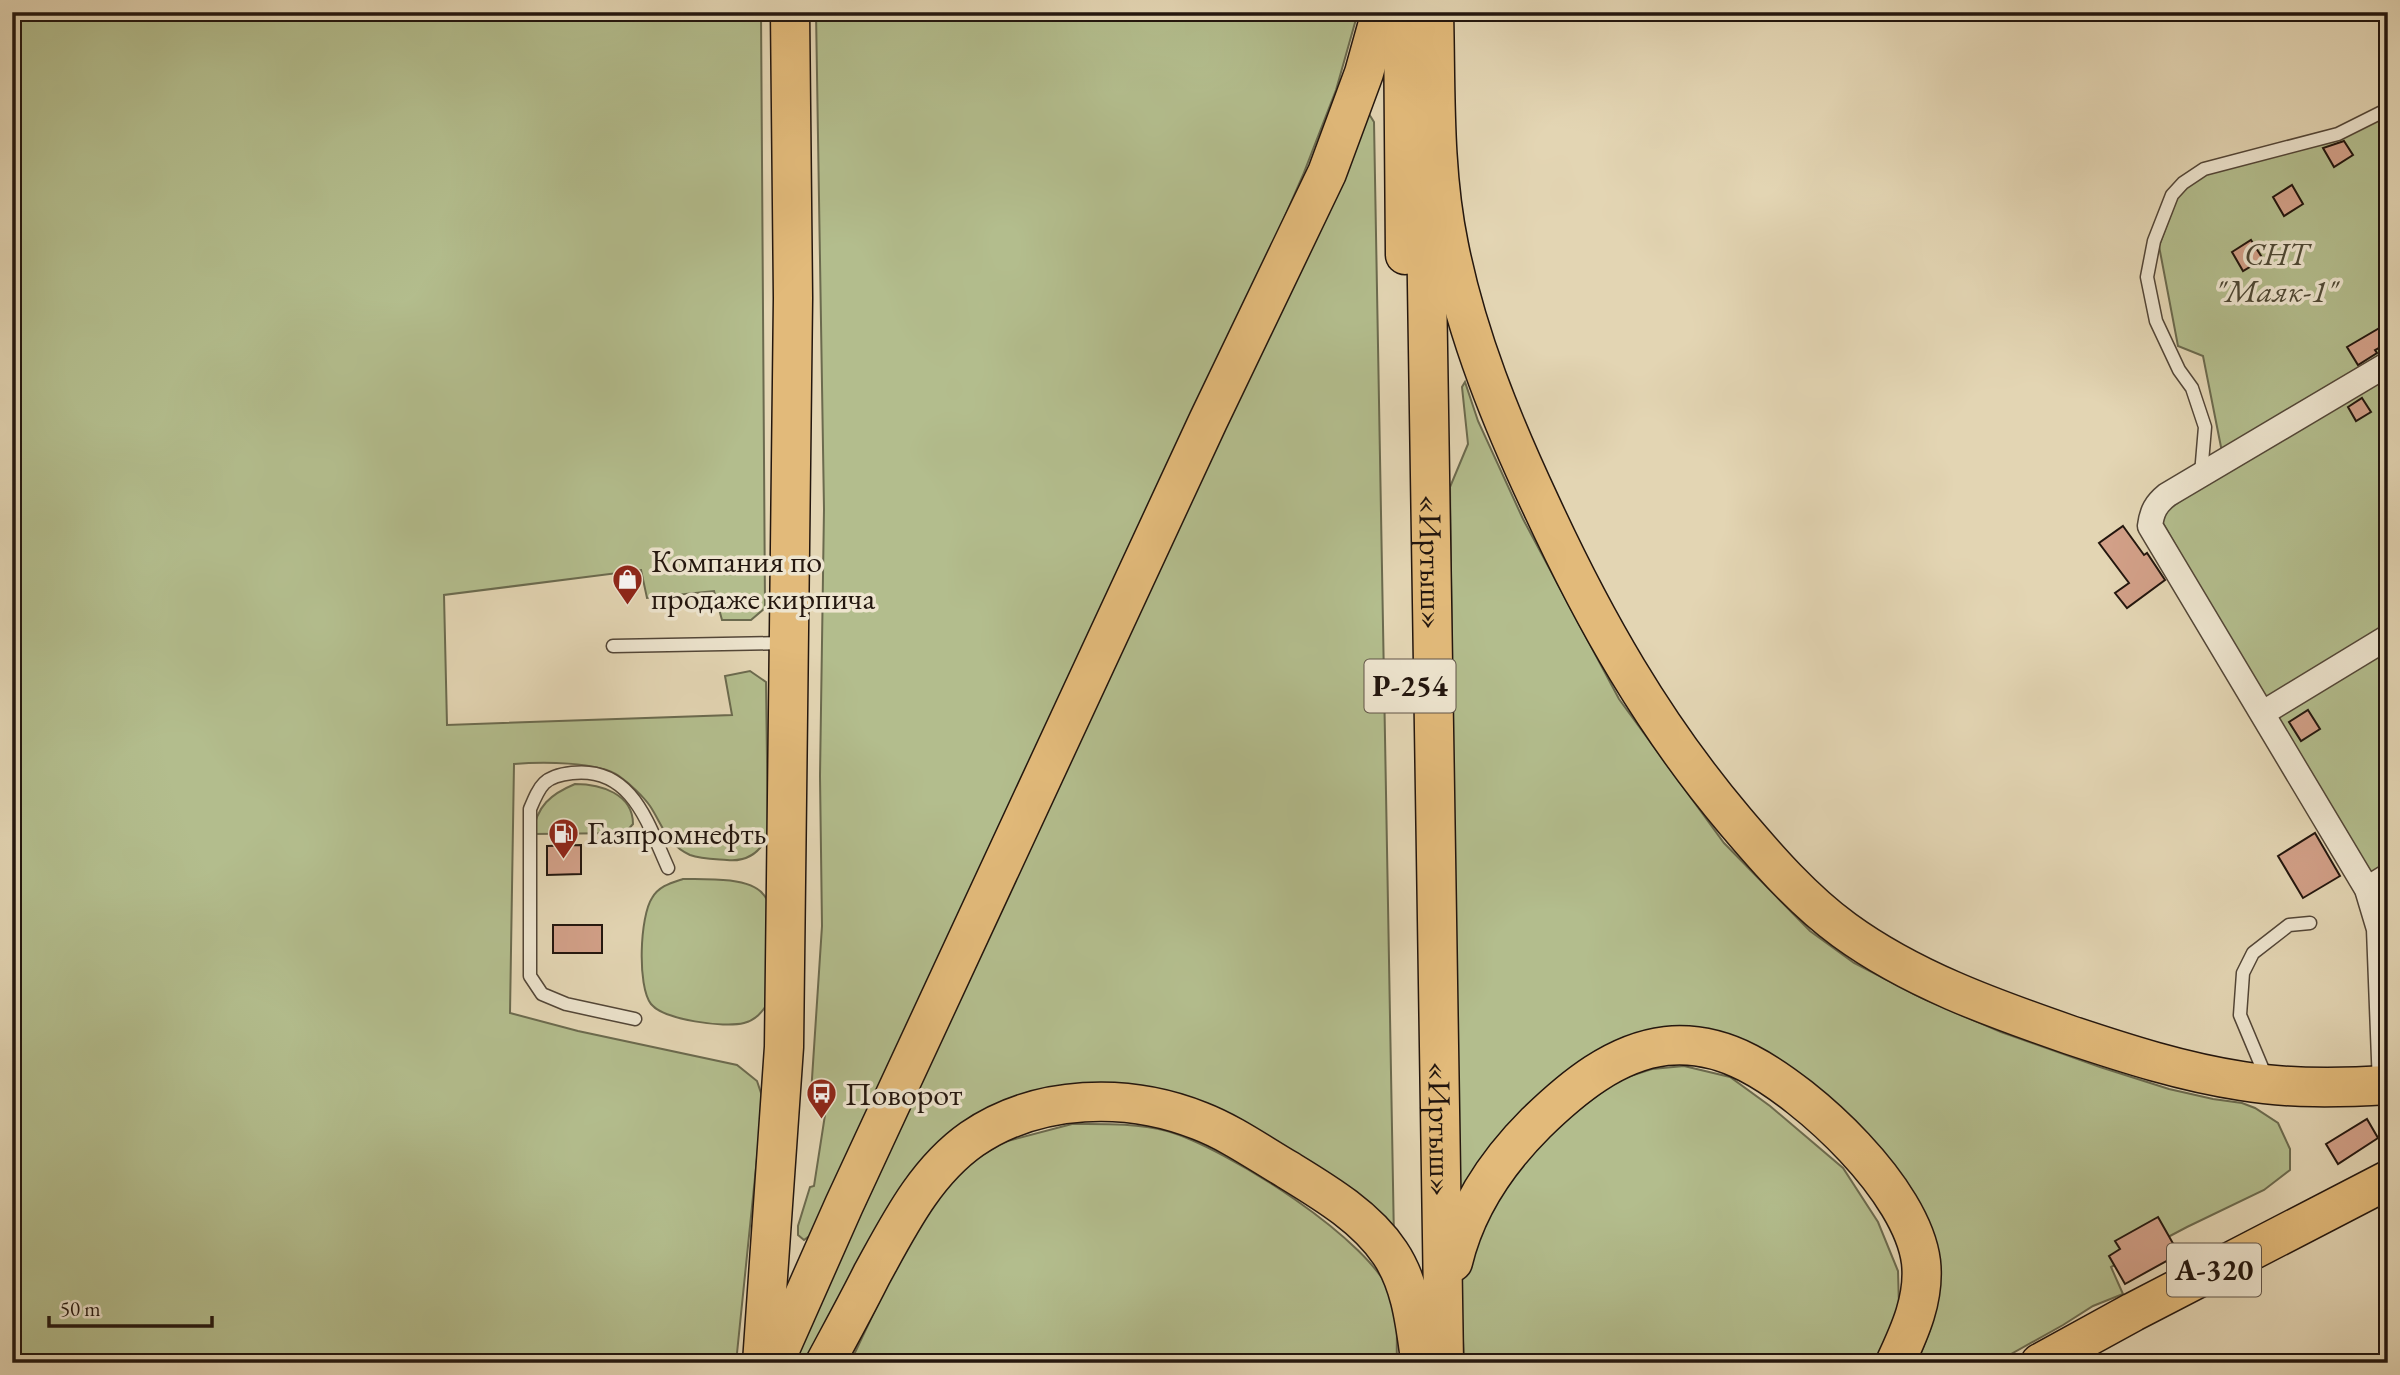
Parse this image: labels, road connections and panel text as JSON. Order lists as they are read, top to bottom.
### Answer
{
  "streets": {
    "main road": ["«Иртыш»", "Р-254", "А-320"]
  },
  "parks": ["СНТ \"Маяк-1\""],
  "places": {
    "shop": ["Компания по продаже кирпича"],
    "fuel station": ["Газпромнефть"],
    "bus stop": ["Поворот"]
  },
  "scale_bar": "50 m"
}
